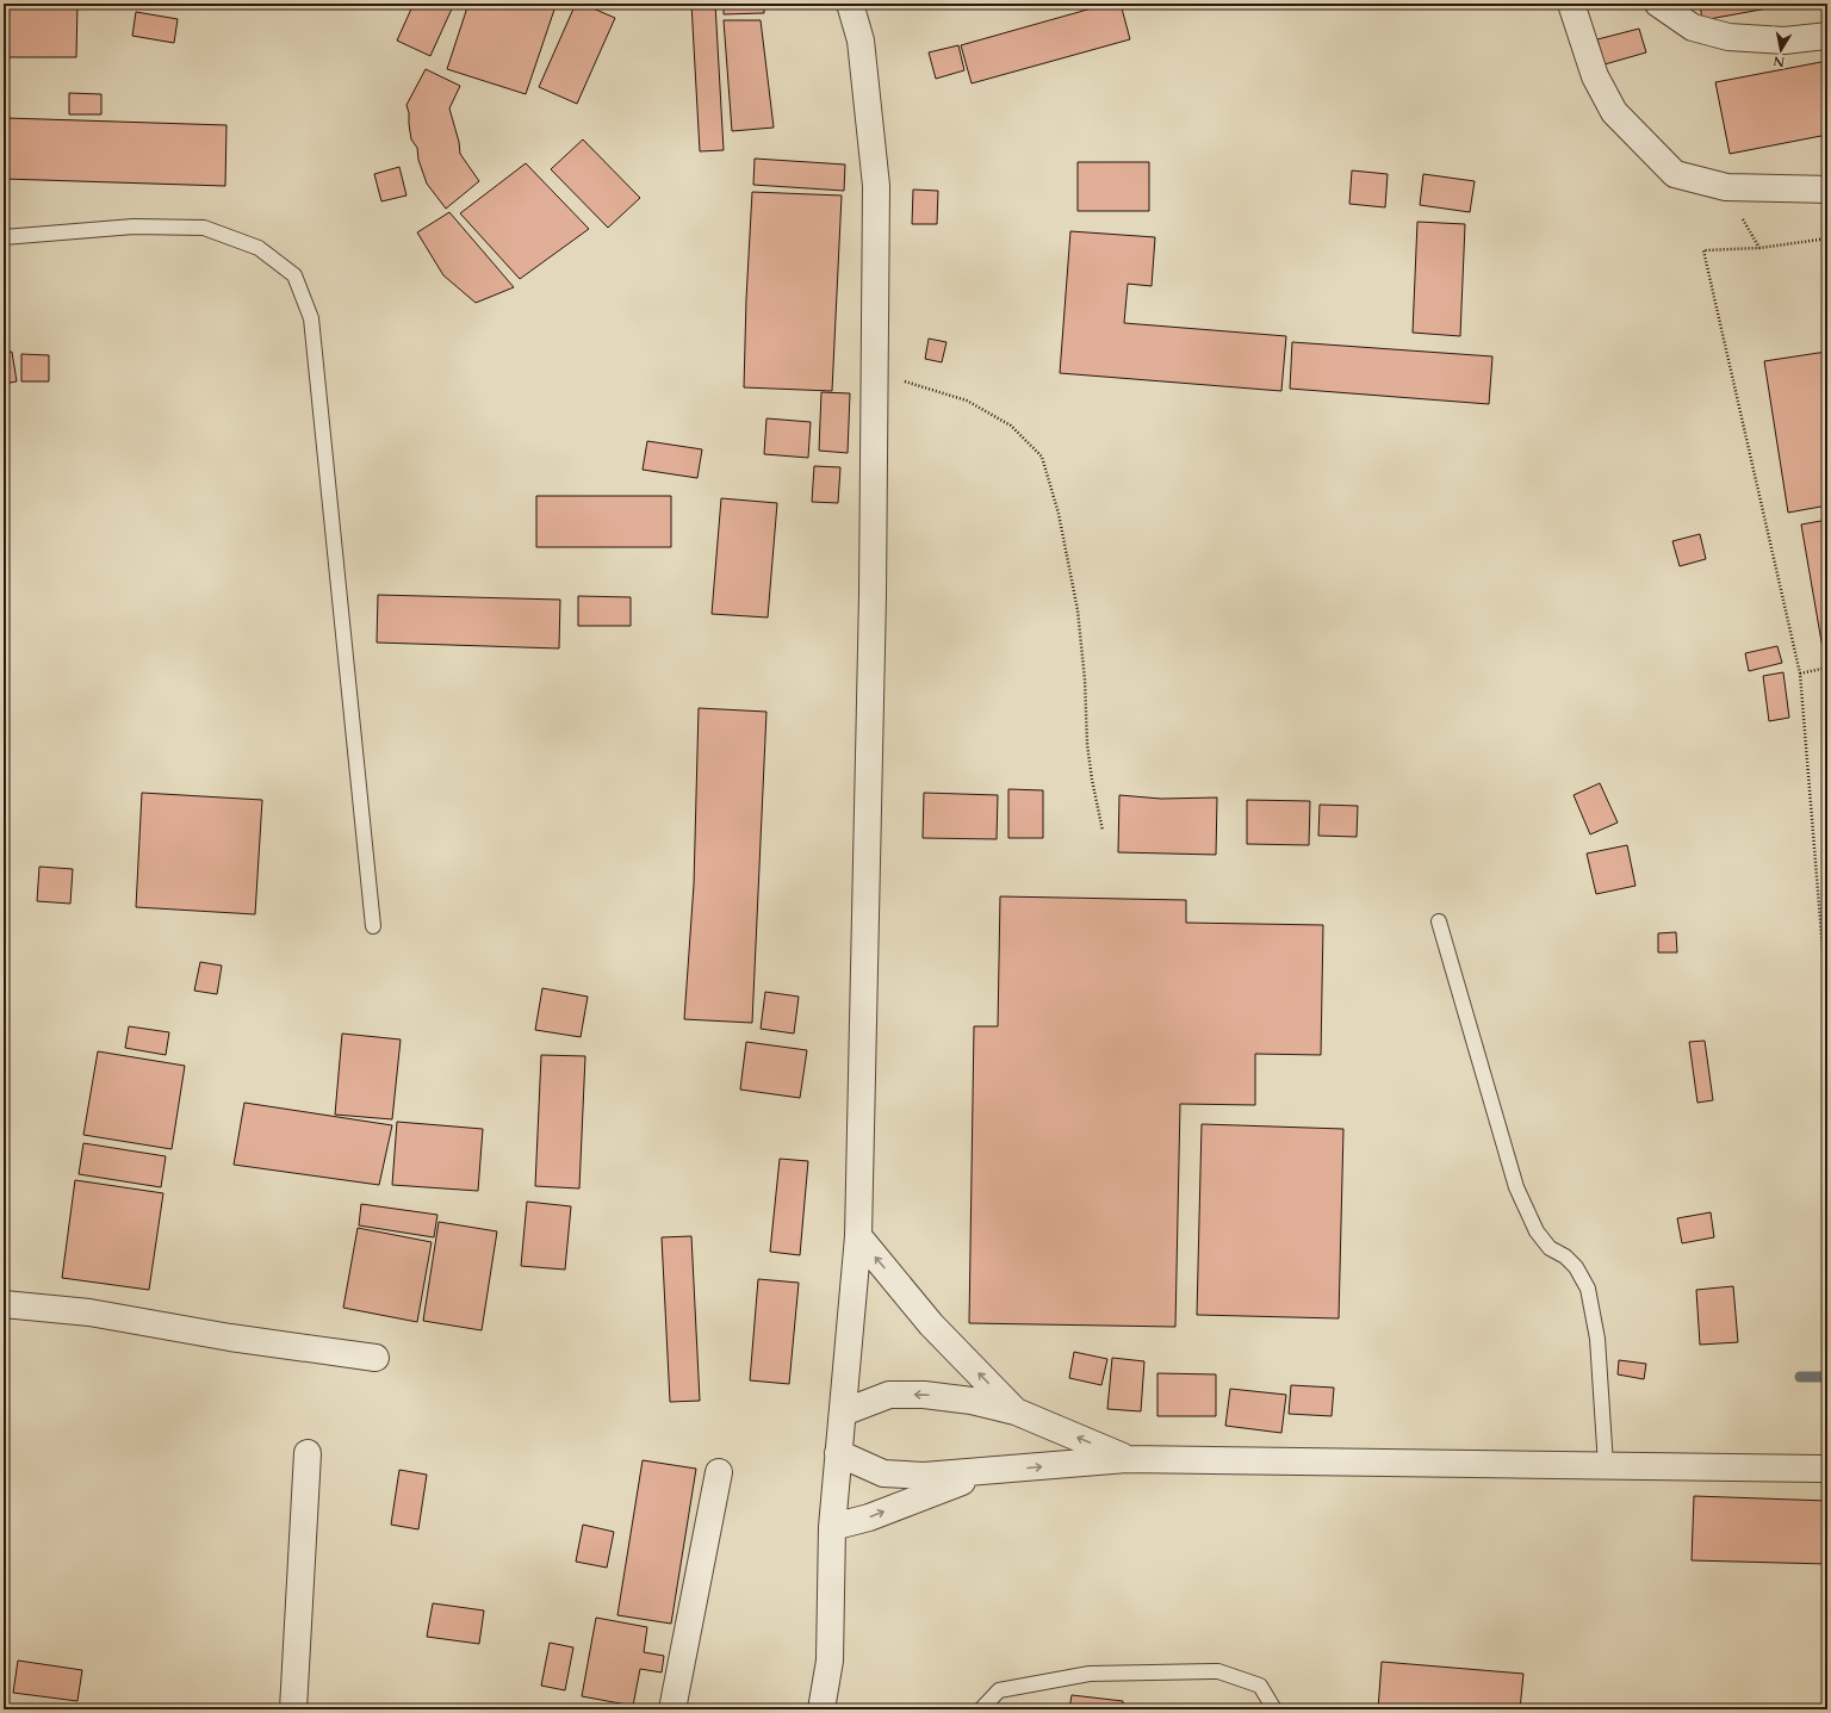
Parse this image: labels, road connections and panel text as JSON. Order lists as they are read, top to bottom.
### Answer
{
  "north": "bottom"
}
